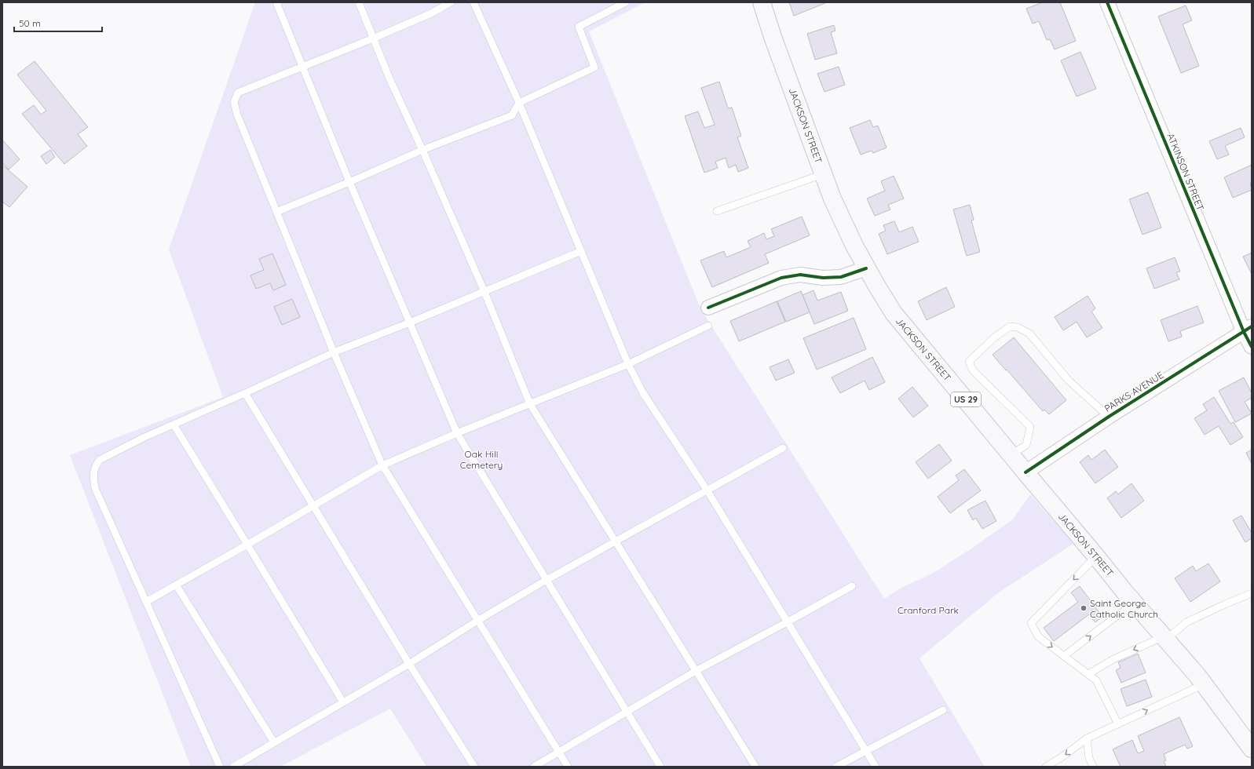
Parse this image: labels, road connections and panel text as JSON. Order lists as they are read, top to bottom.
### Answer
{
  "streets": {
    "main road": ["JACKSON STREET", "US 29"],
    "street": ["ATKINSON STREET", "PARKS AVENUE"]
  },
  "crossings": [
    ["JACKSON STREET", "PARKS AVENUE"],
    ["ATKINSON STREET", "PARKS AVENUE"]
  ],
  "parks": ["Oak Hill Cemetery", "Cranford Park"],
  "places": ["Saint George Catholic Church"],
  "scale_bar": "50 m"
}
